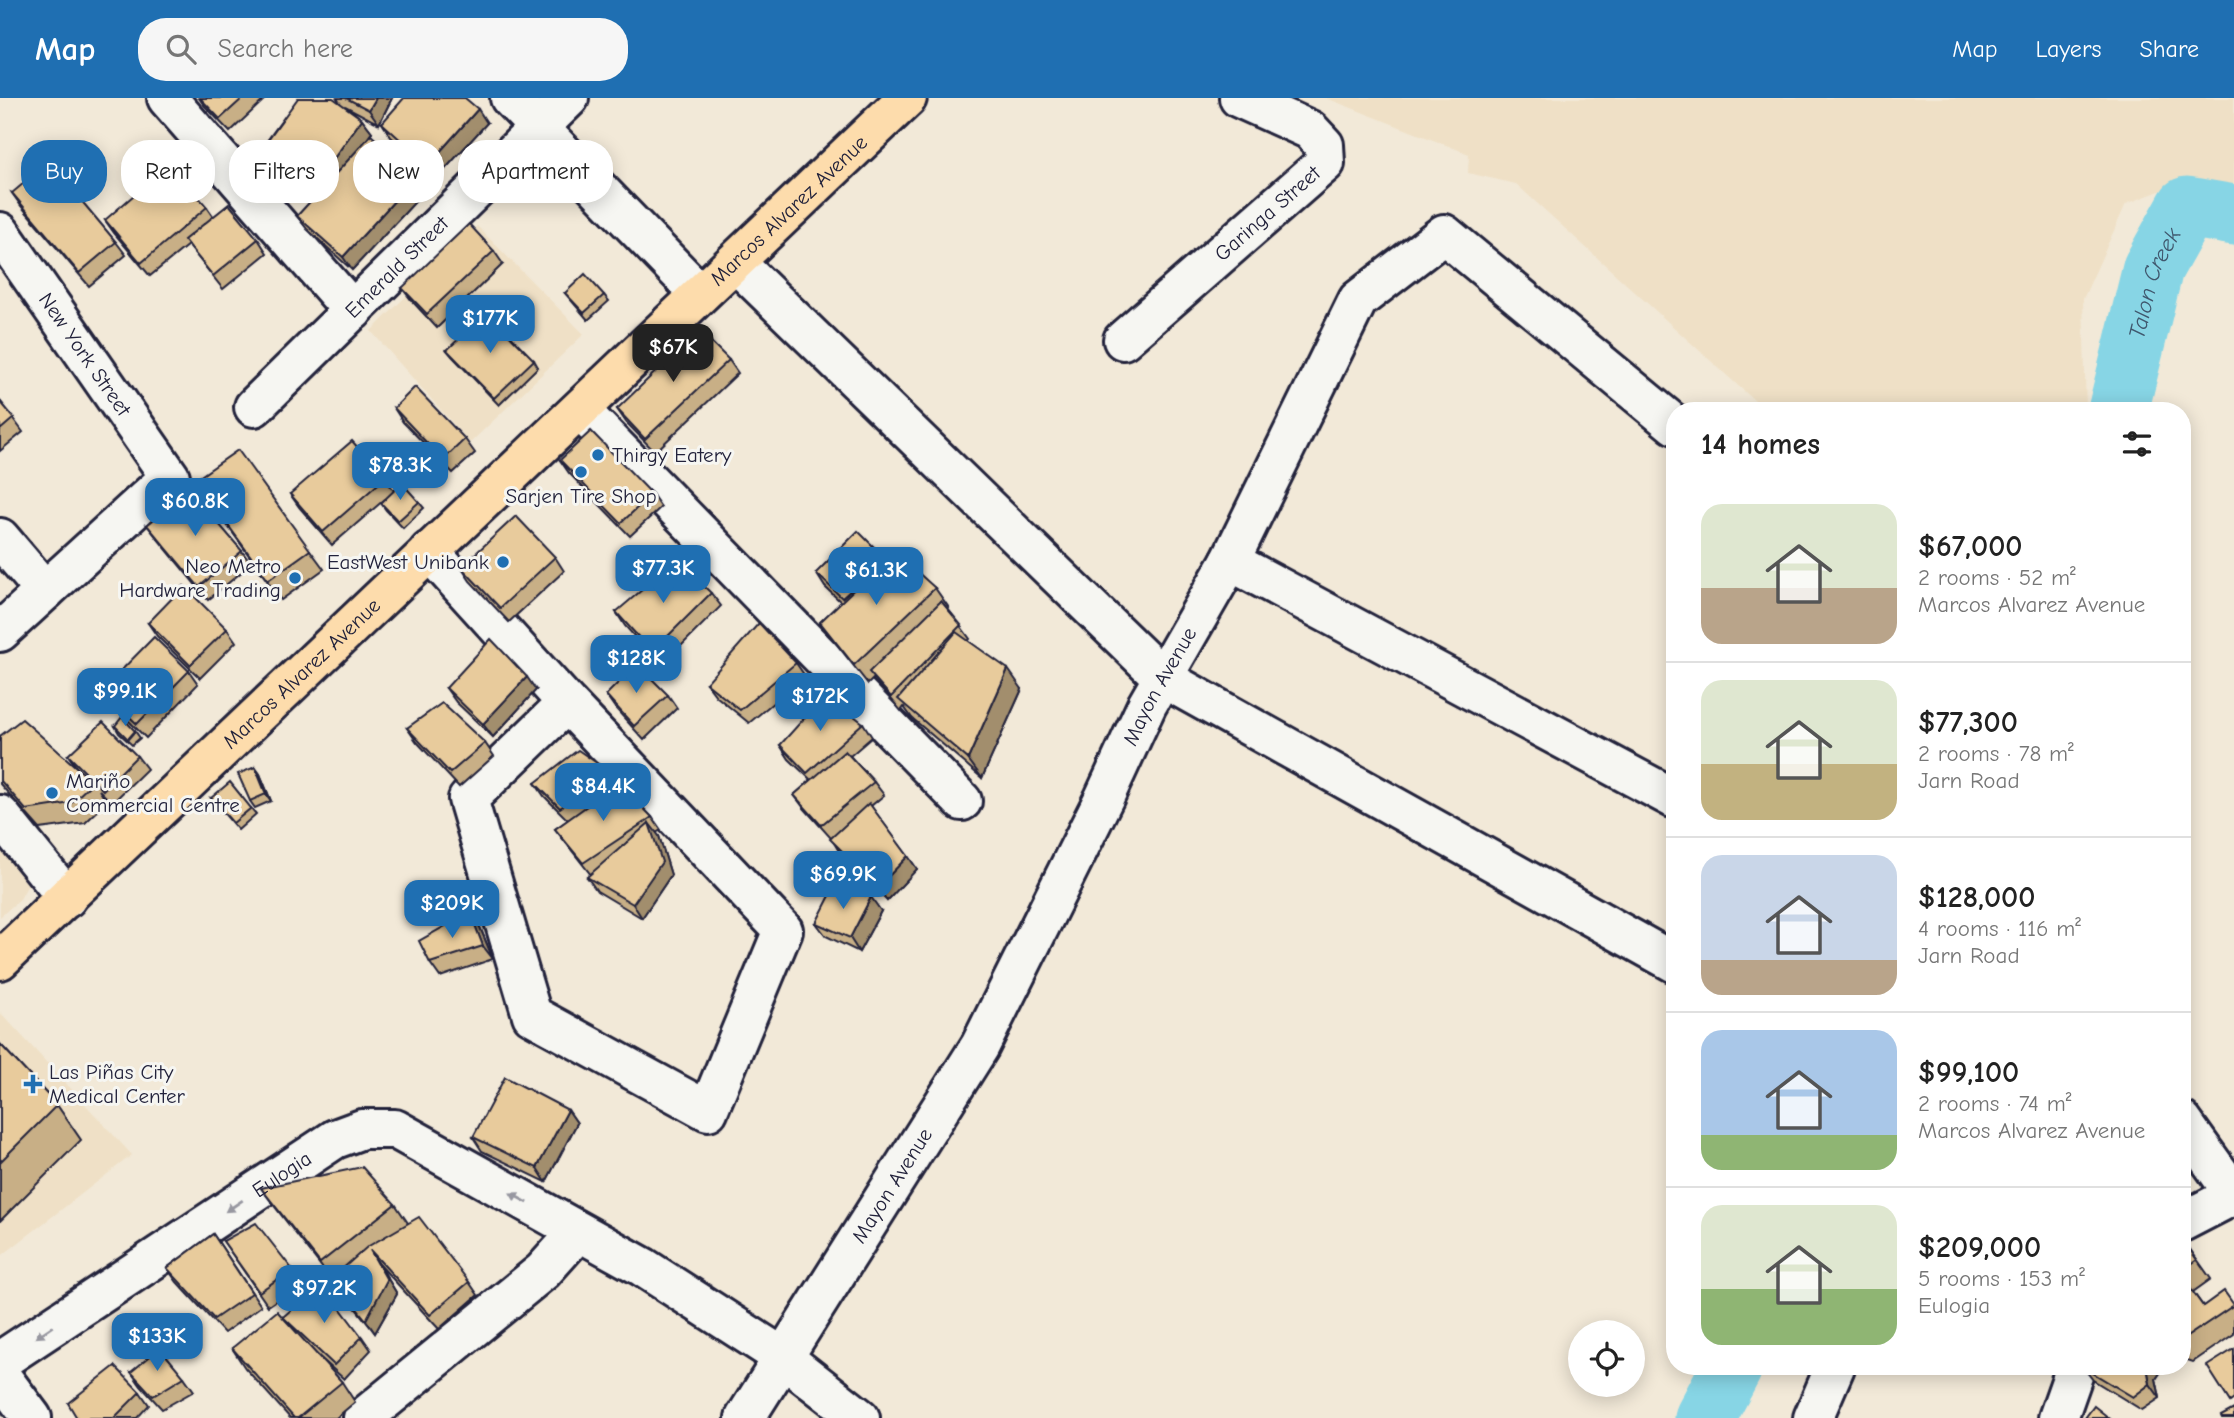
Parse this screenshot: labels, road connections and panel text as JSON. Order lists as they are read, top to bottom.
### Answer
{
  "streets": {
    "main road": ["Marcos Alvarez Avenue"],
    "street": [
      "Garinga Street",
      "Emerald Street",
      "New York Street",
      "Mayon Avenue",
      "Eulogia"
    ]
  },
  "crossings": [
    ["Mayon Avenue", "Eulogia"]
  ],
  "one_way": ["Eulogia"],
  "water": ["Talon Creek"],
  "places": {
    "other": [
      "Thirgy Eatery",
      "Sarjen Tire Shop",
      "EastWest Unibank",
      "Neo Metro Hardware Trading",
      "Mariño Commercial Centre"
    ],
    "health": ["Las Piñas City Medical Center"]
  },
  "page": {
    "header": "Map",
    "search": "Search here",
    "nav": ["Map", "Layers", "Share"],
    "chip": [
      "Buy",
      "Rent",
      "Filters",
      "New",
      "Apartment"
    ],
    "price": [
      "$177K",
      "$67K",
      "$78.3K",
      "$60.8K",
      "$77.3K",
      "$61.3K",
      "$128K",
      "$99.1K",
      "$172K",
      "$84.4K",
      "$69.9K",
      "$209K",
      "$97.2K",
      "$133K"
    ],
    "heading": "14 homes",
    "list": [
      {
        "name": "$67,000",
        "note": "2 rooms · 52 m² · Marcos Alvarez Avenue"
      },
      {
        "name": "$77,300",
        "note": "2 rooms · 78 m² · Jarn Road"
      },
      {
        "name": "$128,000",
        "note": "4 rooms · 116 m² · Jarn Road"
      },
      {
        "name": "$99,100",
        "note": "2 rooms · 74 m² · Marcos Alvarez Avenue"
      },
      {
        "name": "$209,000",
        "note": "5 rooms · 153 m² · Eulogia"
      }
    ]
  }
}
